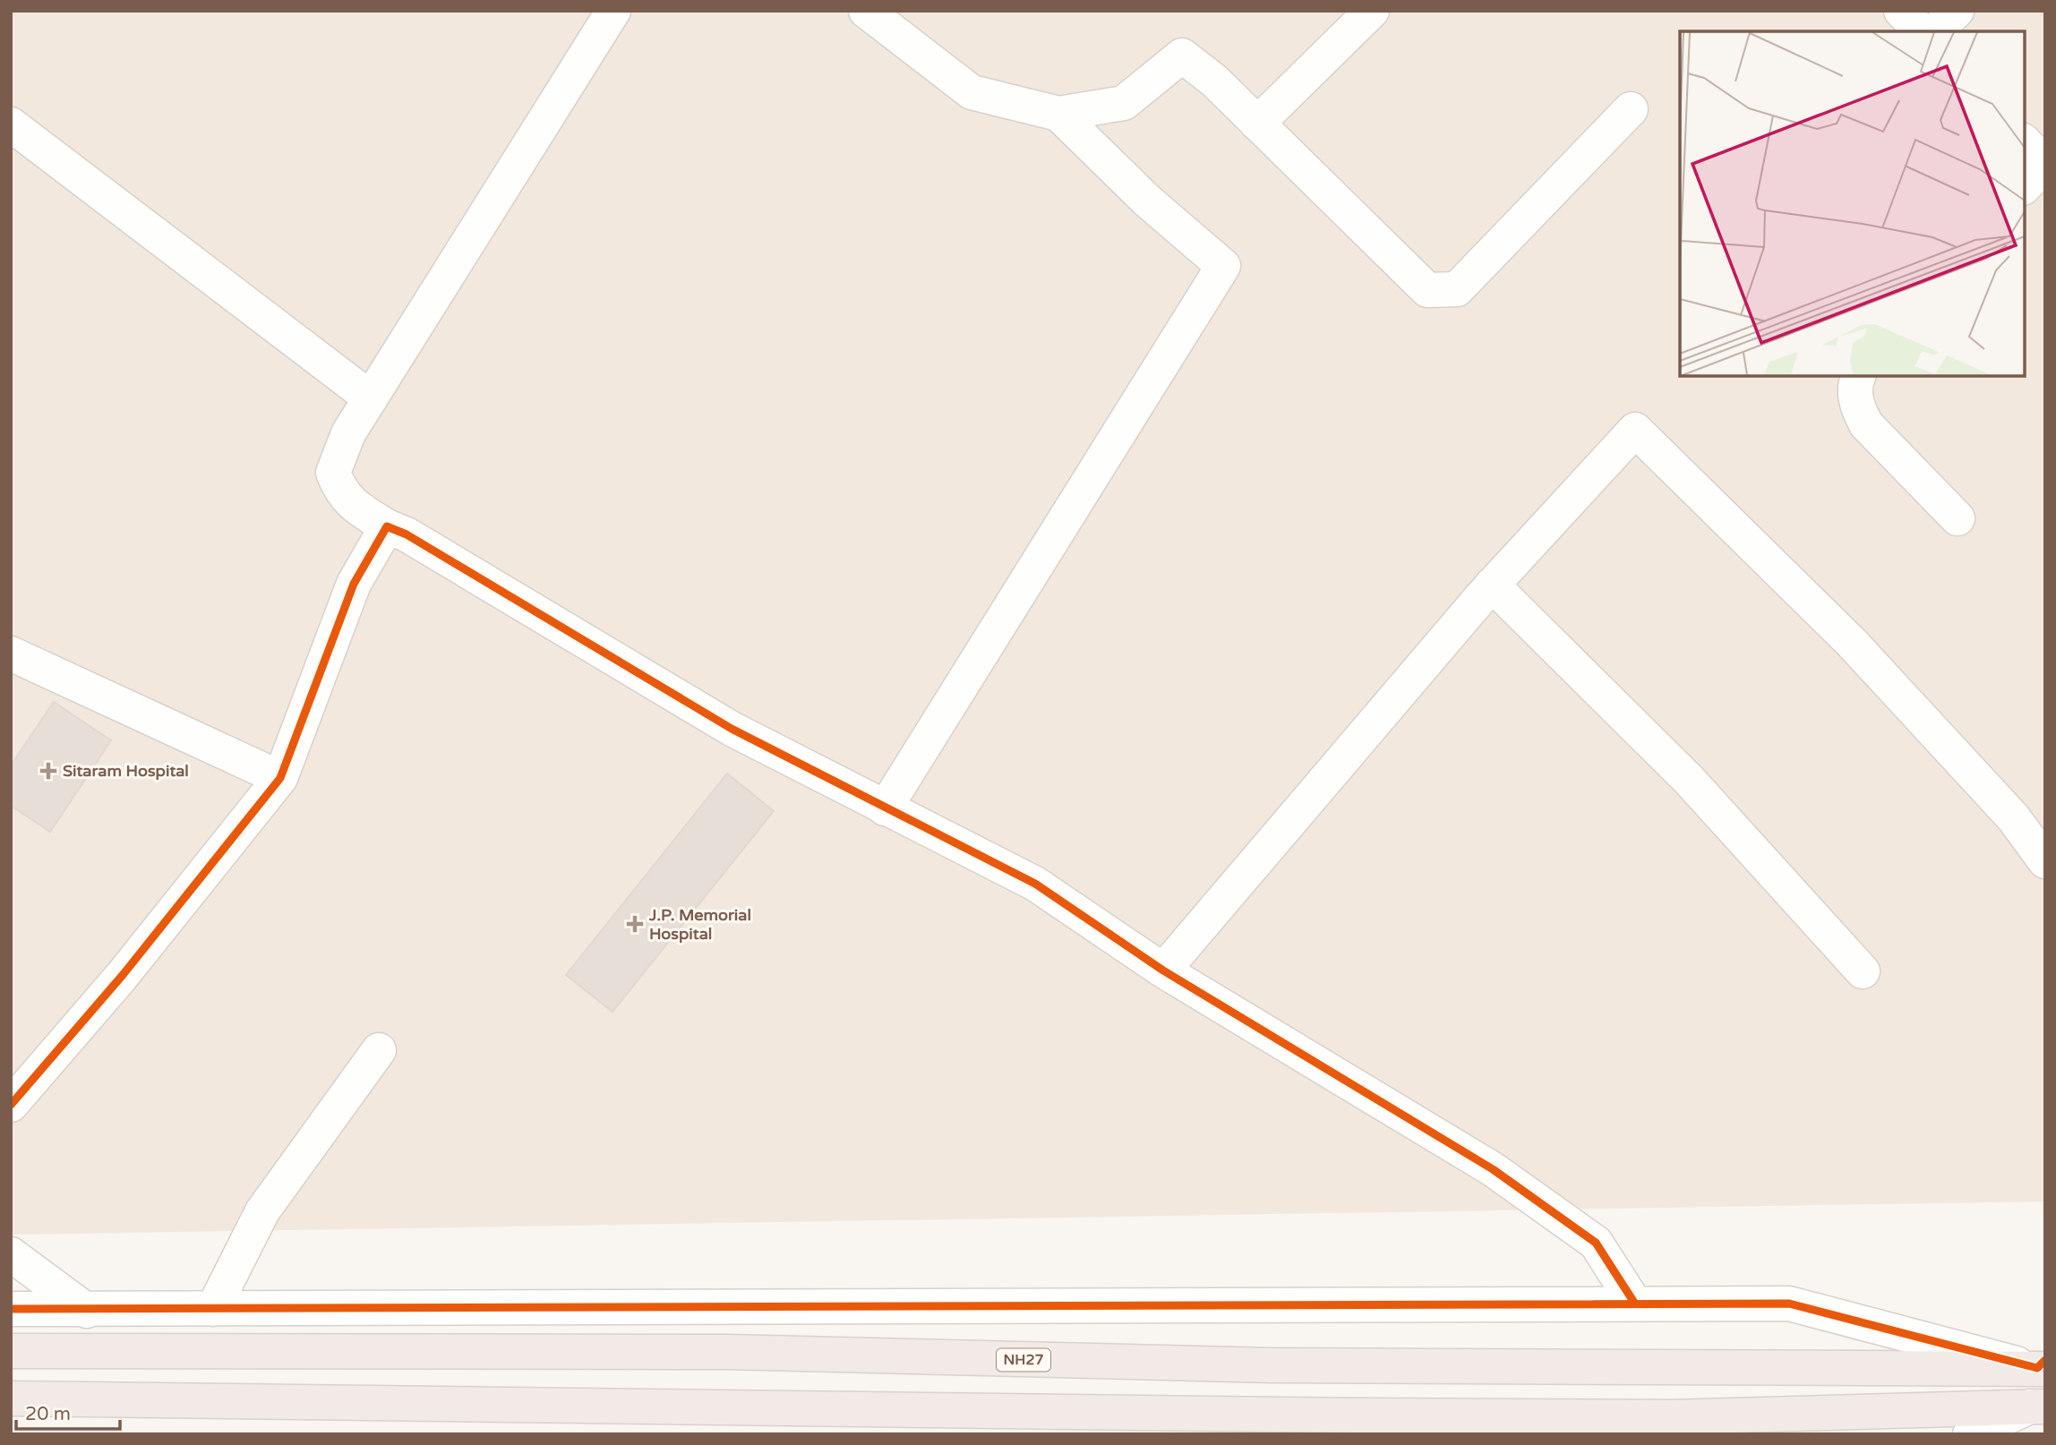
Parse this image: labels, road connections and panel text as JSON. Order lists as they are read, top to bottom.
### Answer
{
  "streets": {
    "highway": ["NH27"]
  },
  "places": {
    "health": ["Sitaram Hospital", "J.P. Memorial Hospital"]
  },
  "scale_bar": "20 m"
}
